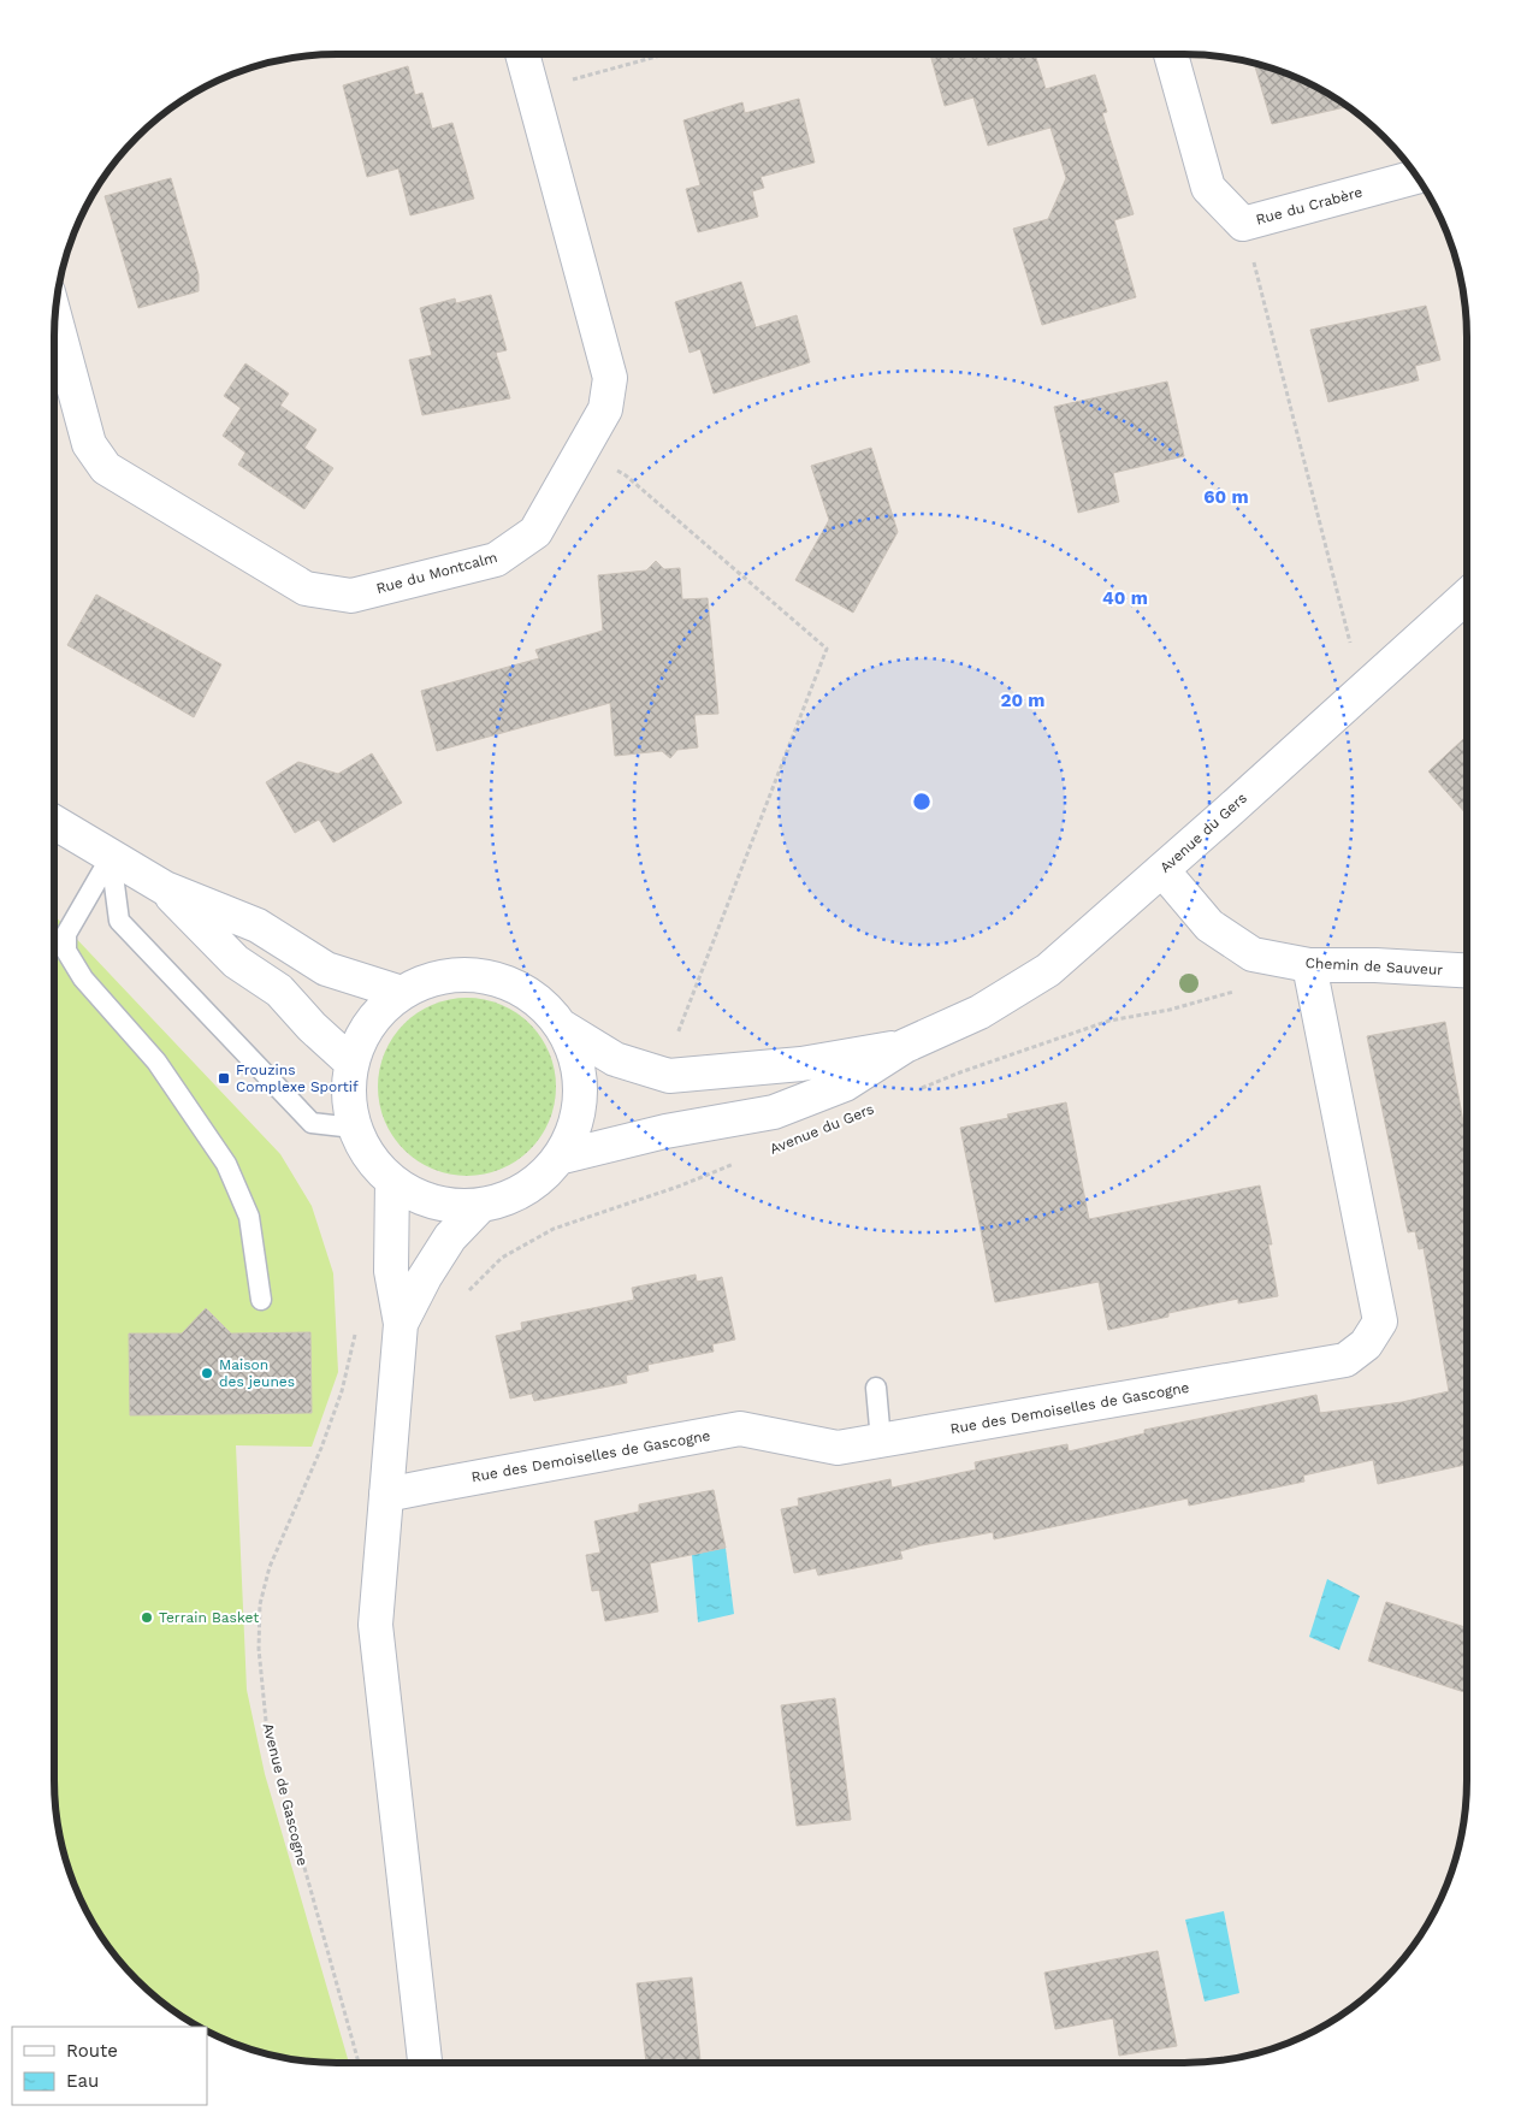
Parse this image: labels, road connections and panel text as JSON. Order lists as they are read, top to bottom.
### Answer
{
  "streets": {
    "main road": [
      "Rue du Crabère",
      "Rue du Montcalm",
      "Avenue du Gers",
      "Chemin de Sauveur",
      "Rue des Demoiselles de Gascogne"
    ],
    "path": ["Avenue de Gascogne"]
  },
  "crossings": [
    ["Avenue du Gers", "Chemin de Sauveur"],
    ["Chemin de Sauveur", "Rue des Demoiselles de Gascogne"]
  ],
  "places": {
    "transit": ["Frouzins Complexe Sportif"],
    "other": ["Maison des jeunes", "Terrain Basket"]
  },
  "legend": ["Route", "Eau"],
  "rings": ["60 m", "40 m", "20 m"]
}
